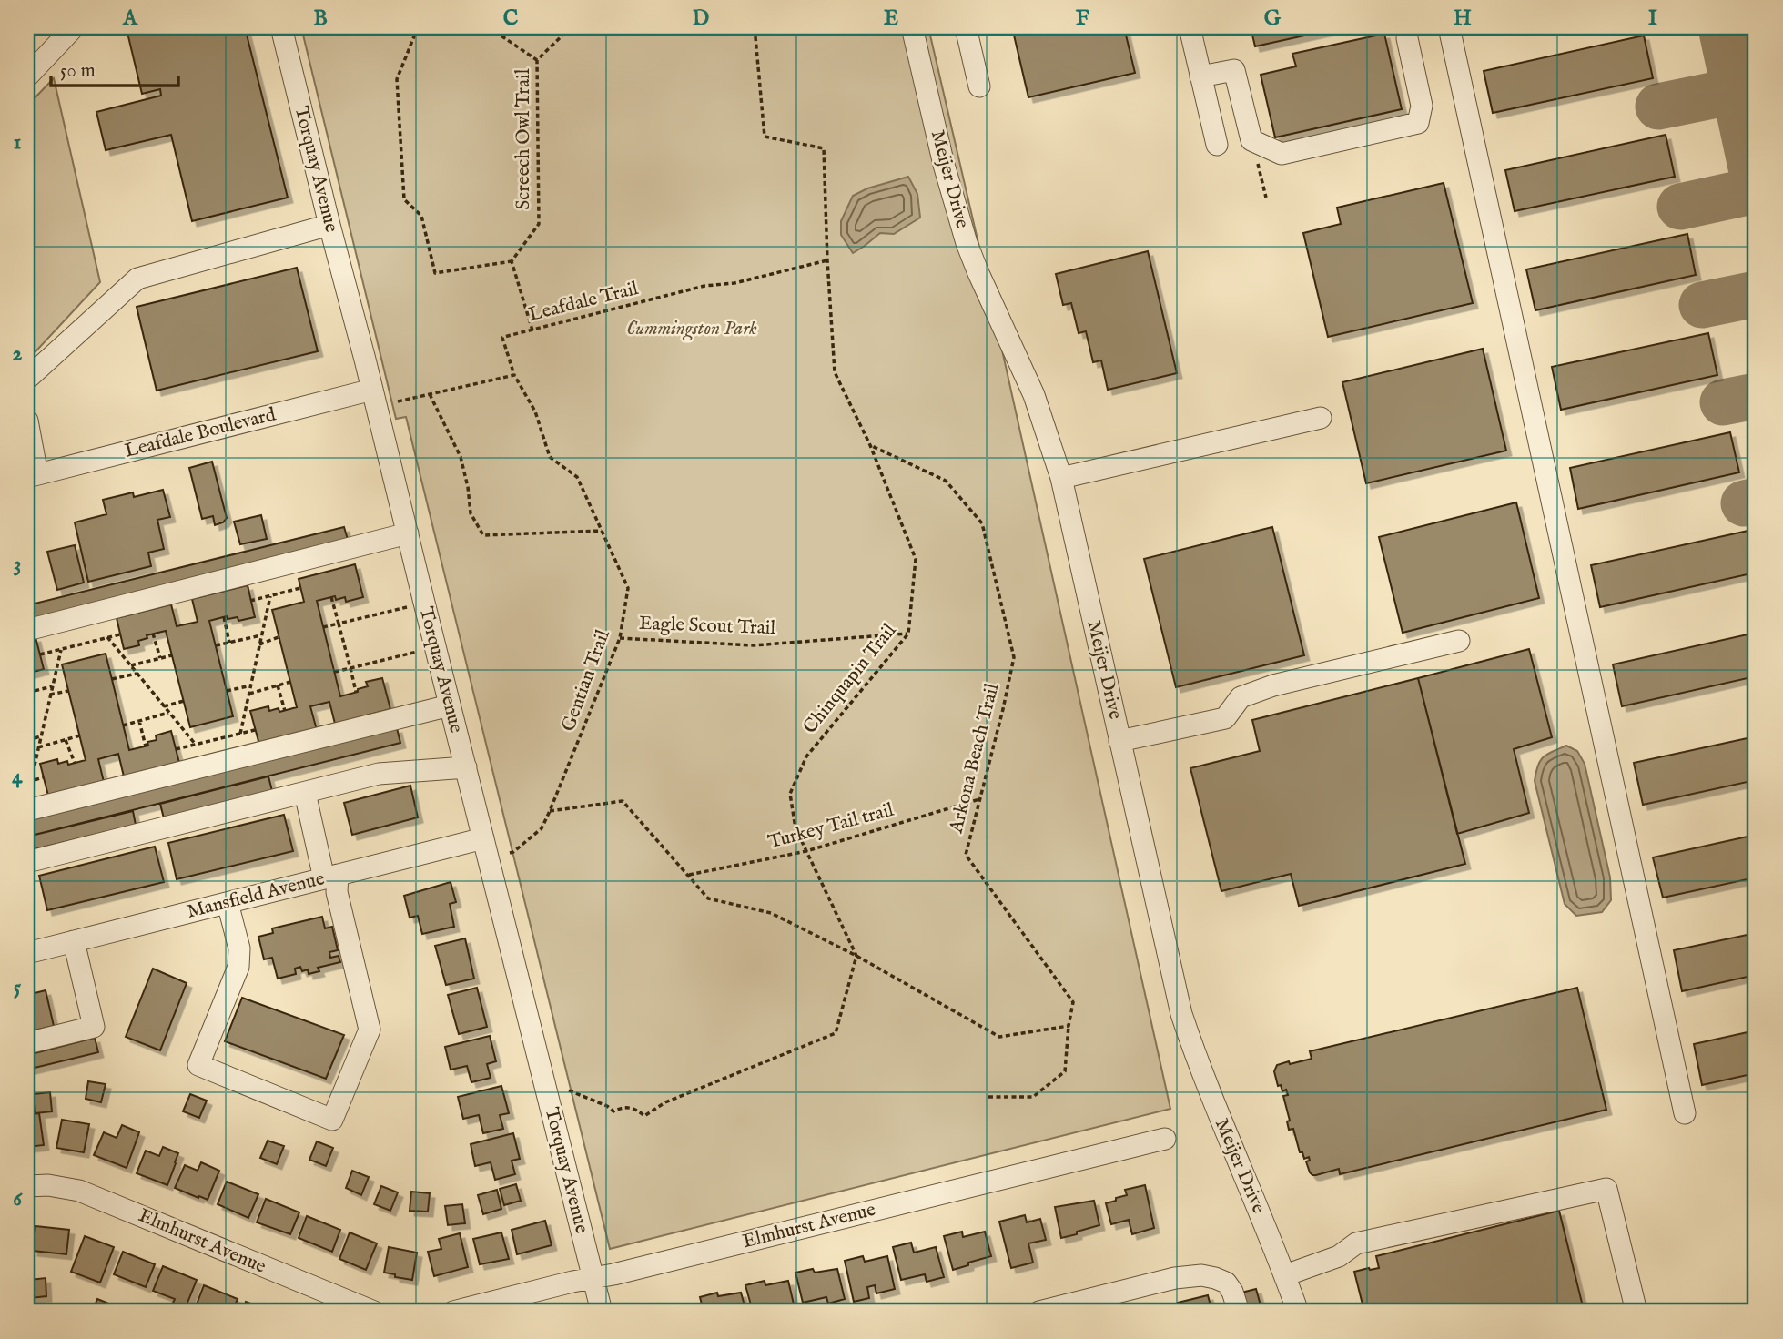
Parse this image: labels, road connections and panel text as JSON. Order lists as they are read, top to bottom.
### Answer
{
  "streets": {
    "street": [
      "Torquay Avenue",
      "Meijer Drive",
      "Leafdale Boulevard",
      "Mansfield Avenue",
      "Elmhurst Avenue"
    ],
    "path": [
      "Screech Owl Trail",
      "Leafdale Trail",
      "Eagle Scout Trail",
      "Chinquapin Trail",
      "Gentian Trail",
      "Arkona Beach Trail",
      "Turkey Tail trail"
    ]
  },
  "crossings": [
    ["Torquay Avenue", "Leafdale Boulevard"],
    ["Torquay Avenue", "Mansfield Avenue"],
    ["Torquay Avenue", "Elmhurst Avenue"],
    ["Leafdale Trail", "Chinquapin Trail"],
    ["Leafdale Trail", "Gentian Trail"],
    ["Eagle Scout Trail", "Chinquapin Trail"],
    ["Eagle Scout Trail", "Gentian Trail"],
    ["Chinquapin Trail", "Arkona Beach Trail"],
    ["Chinquapin Trail", "Turkey Tail trail"],
    ["Arkona Beach Trail", "Turkey Tail trail"]
  ],
  "parks": ["Cummingston Park"],
  "scale_bar": "50 m",
  "grid": {
    "columns": [
      "A",
      "B",
      "C",
      "D",
      "E",
      "F",
      "G",
      "H",
      "I"
    ],
    "rows": [
      "1",
      "2",
      "3",
      "4",
      "5",
      "6"
    ]
  }
}
